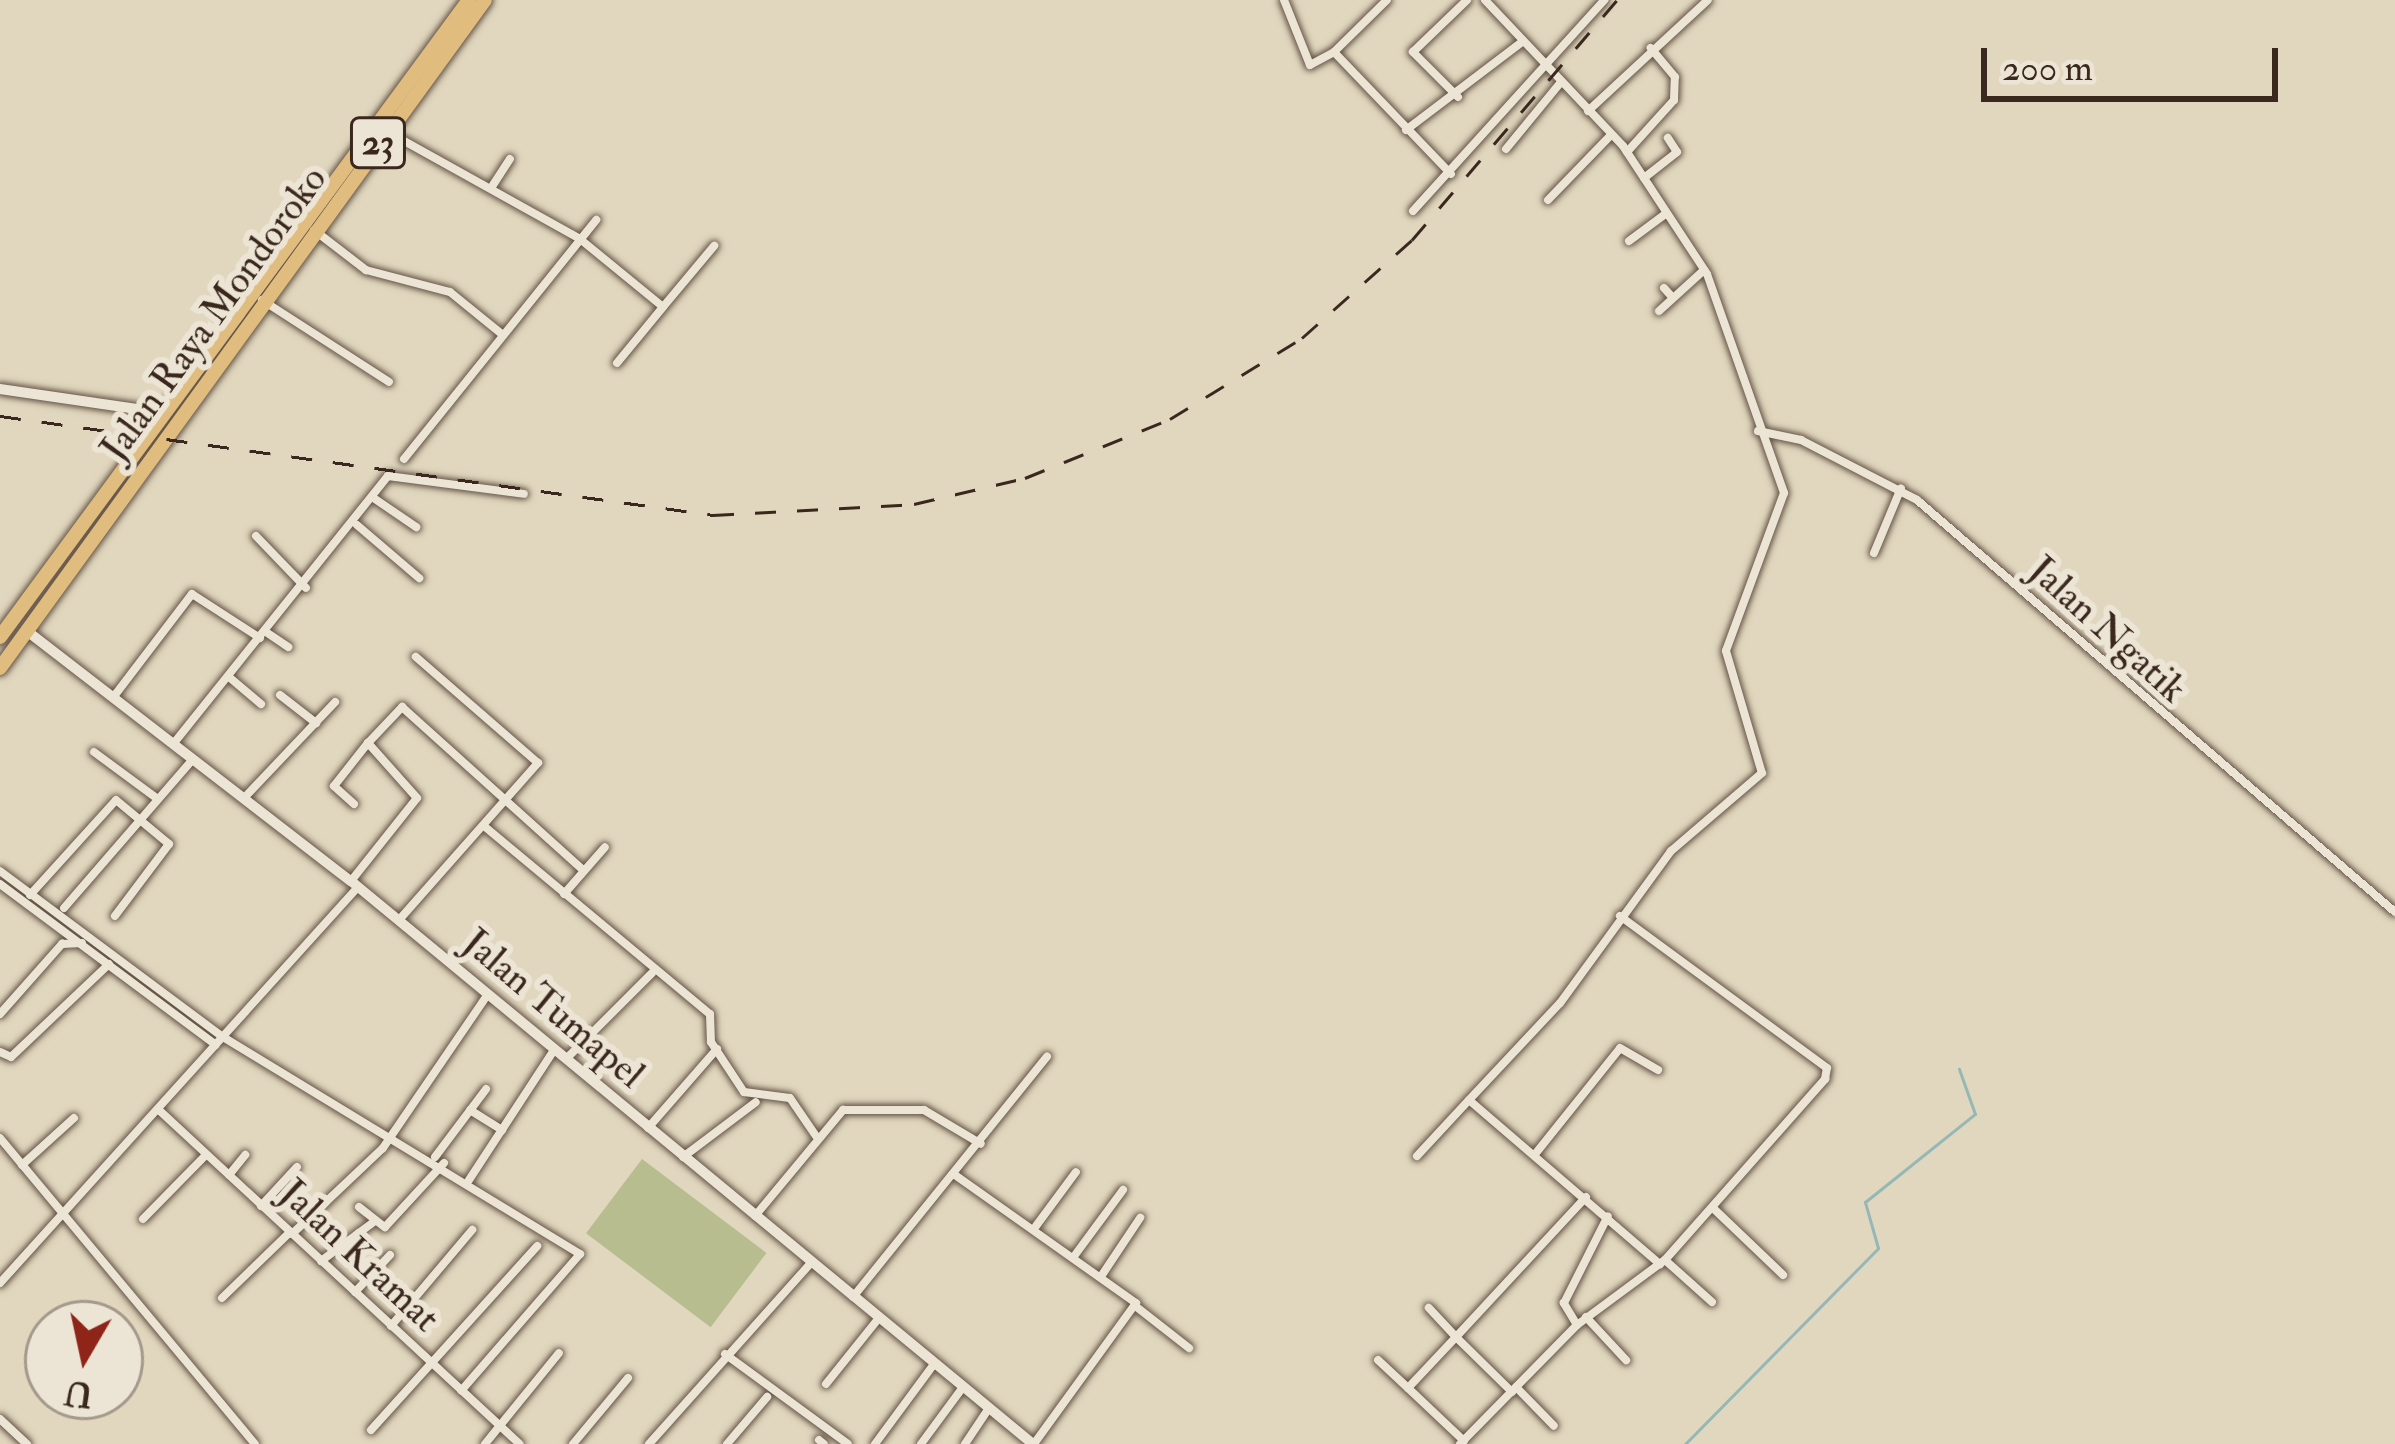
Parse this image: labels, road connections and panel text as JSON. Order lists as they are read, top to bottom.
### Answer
{
  "streets": {
    "highway": ["23", "Jalan Raya Mondoroko"],
    "street": ["Jalan Ngatik", "Jalan Tumapel", "Jalan Kramat"]
  },
  "crossings": [
    ["Jalan Raya Mondoroko", "Jalan Tumapel"]
  ],
  "scale_bar": "200 m",
  "north": "bottom"
}
